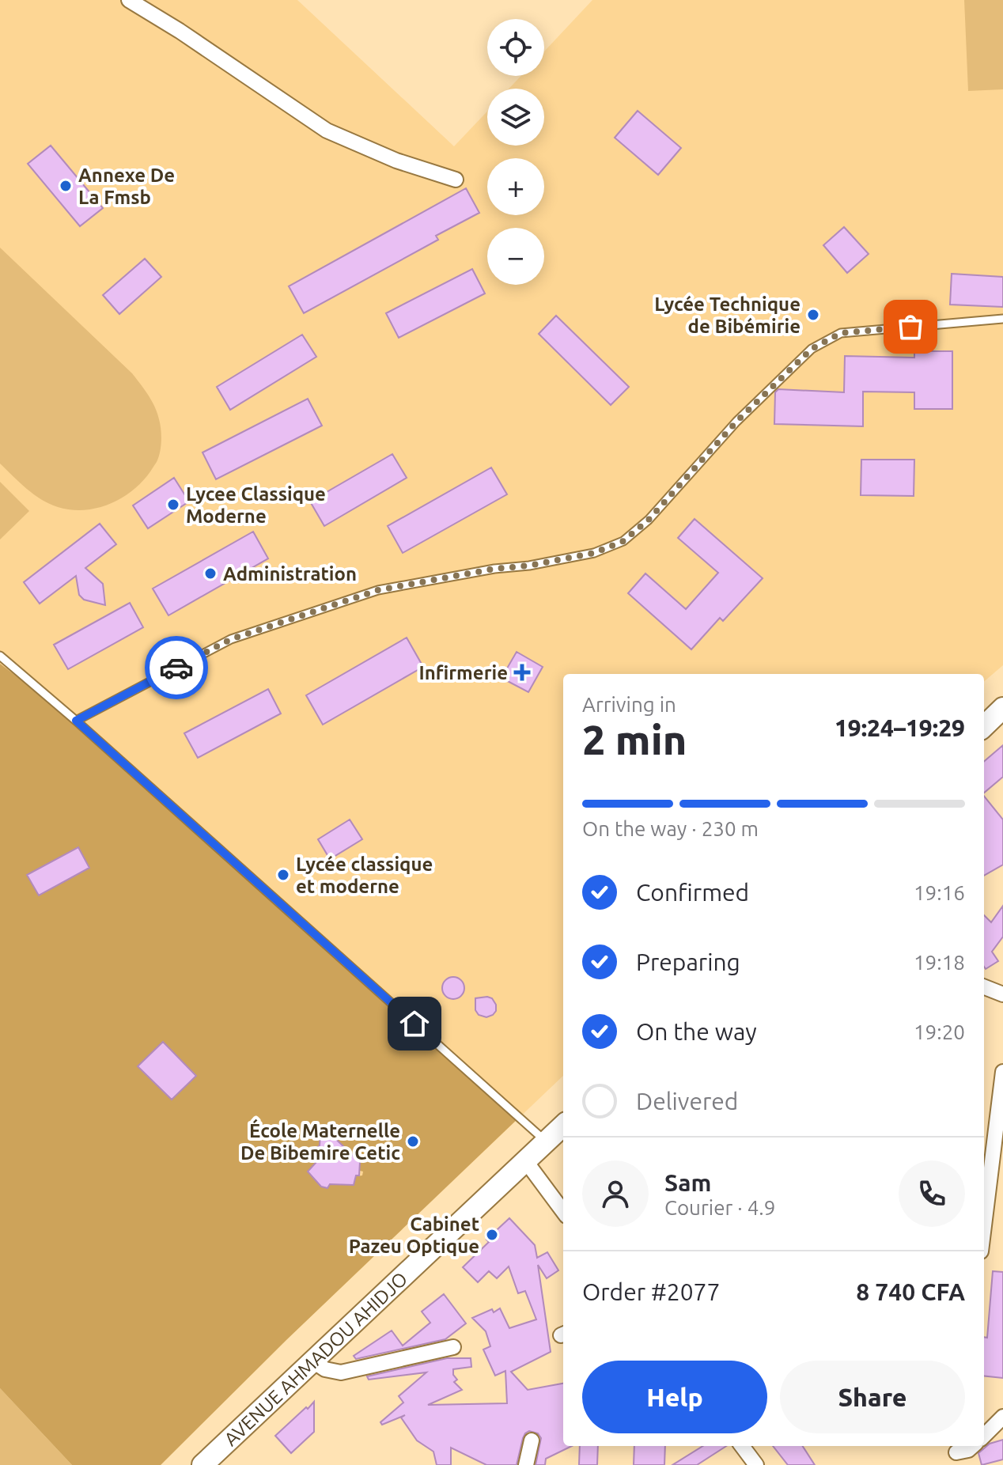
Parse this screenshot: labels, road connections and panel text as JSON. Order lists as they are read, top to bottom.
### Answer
{
  "streets": {
    "main road": ["AVENUE AHMADOU AHIDJO"]
  },
  "places": {
    "other": [
      "Annexe De La Fmsb",
      "Lycée Technique de Bibémirie",
      "Lycee Classique Moderne",
      "Administration",
      "Lycée classique et moderne",
      "École Maternelle De Bibemire Cetic",
      "Cabinet Pazeu Optique"
    ],
    "health": ["Infirmerie"]
  },
  "page": {
    "map_buttons": ["+", "−"],
    "heading": ["2 min", "Arriving in", "19:24–19:29"],
    "panel": [
      "Sam",
      "Courier · 4.9",
      "Order #2077",
      "8 740 CFA"
    ],
    "bar": "On the way · 230 m",
    "list": [
      ["Confirmed", "19:16"],
      ["Preparing", "19:18"],
      ["On the way", "19:20"],
      "Delivered"
    ],
    "buttons": ["Help", "Share"]
  }
}
